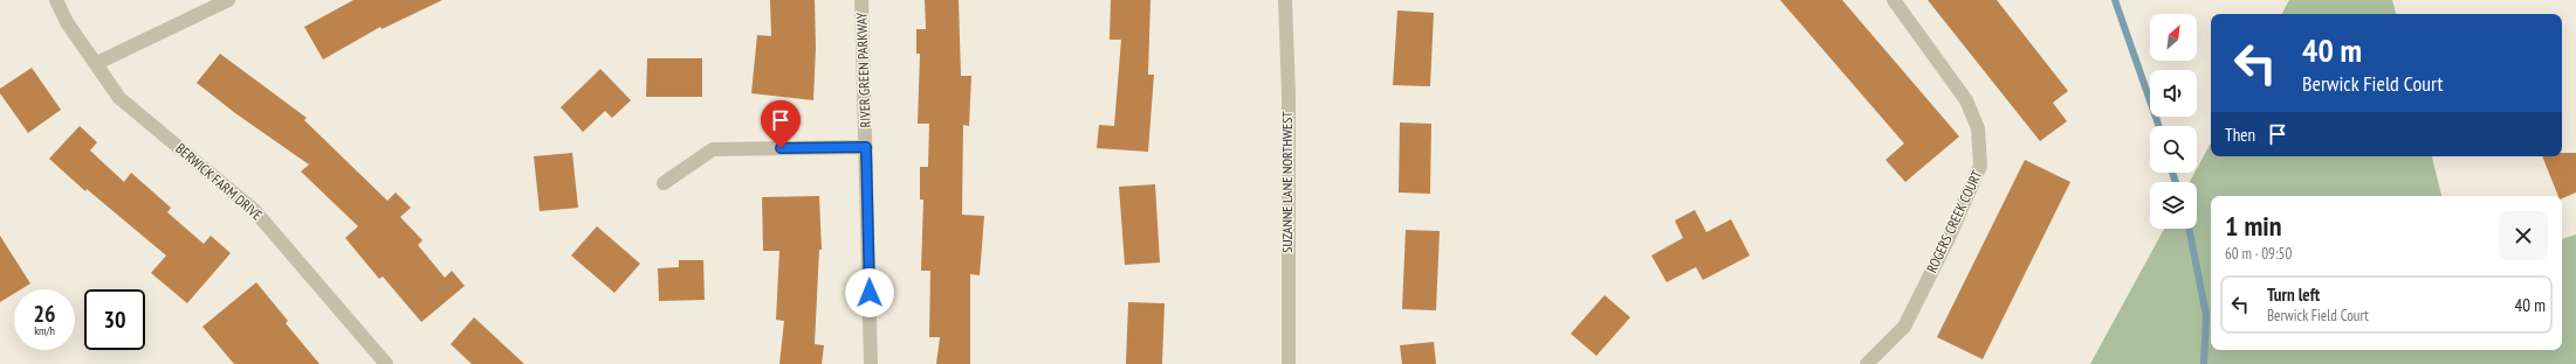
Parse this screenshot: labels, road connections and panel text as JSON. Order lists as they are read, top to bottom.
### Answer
{
  "streets": {
    "street": [
      "RIVER GREEN PARKWAY",
      "BERWICK FARM DRIVE",
      "SUZANNE LANE NORTHWEST",
      "ROGERS CREEK COURT"
    ]
  },
  "north": "top right",
  "page": {
    "turn": ["40 m", "Berwick Field Court"],
    "then": "Then",
    "heading": ["1 min", "60 m · 09:50"],
    "list": [
      {
        "name": "Turn left",
        "note": "Berwick Field Court",
        "value": "40 m"
      }
    ],
    "speed": "26 km/h",
    "limit": "30"
  }
}
